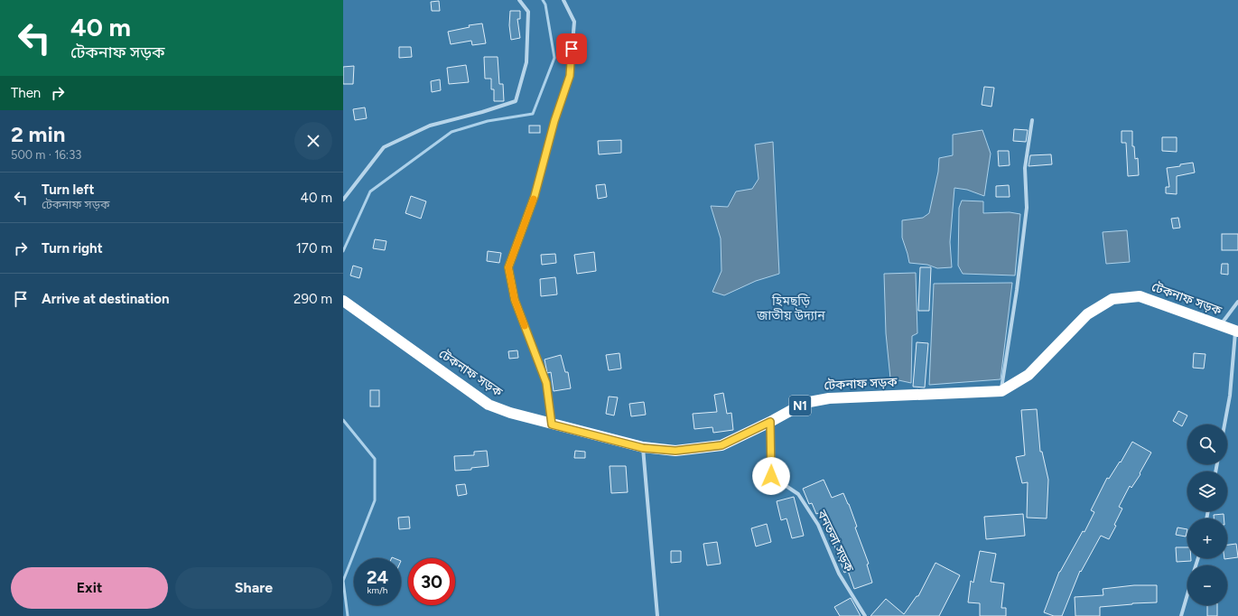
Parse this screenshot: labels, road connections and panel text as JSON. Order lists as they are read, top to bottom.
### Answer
{
  "streets": {
    "highway": ["টেকনাফ সড়ক", "N1"],
    "street": ["বনতলা সড়ক"]
  },
  "crossings": [
    ["টেকনাফ সড়ক", "বনতলা সড়ক"]
  ],
  "parks": ["হিমছড়ি জাতীয় উদ্যান"],
  "page": {
    "turn": ["40 m", "টেকনাফ সড়ক"],
    "then": "Then",
    "heading": ["2 min", "500 m · 16:33"],
    "list": [
      {
        "name": "Turn left",
        "note": "টেকনাফ সড়ক",
        "value": "40 m"
      },
      {
        "name": "Turn right",
        "value": "170 m"
      },
      {
        "name": "Arrive at destination",
        "value": "290 m"
      }
    ],
    "map_buttons": ["+", "−"],
    "speed": "24 km/h",
    "limit": "30",
    "buttons": ["Exit", "Share"]
  }
}
